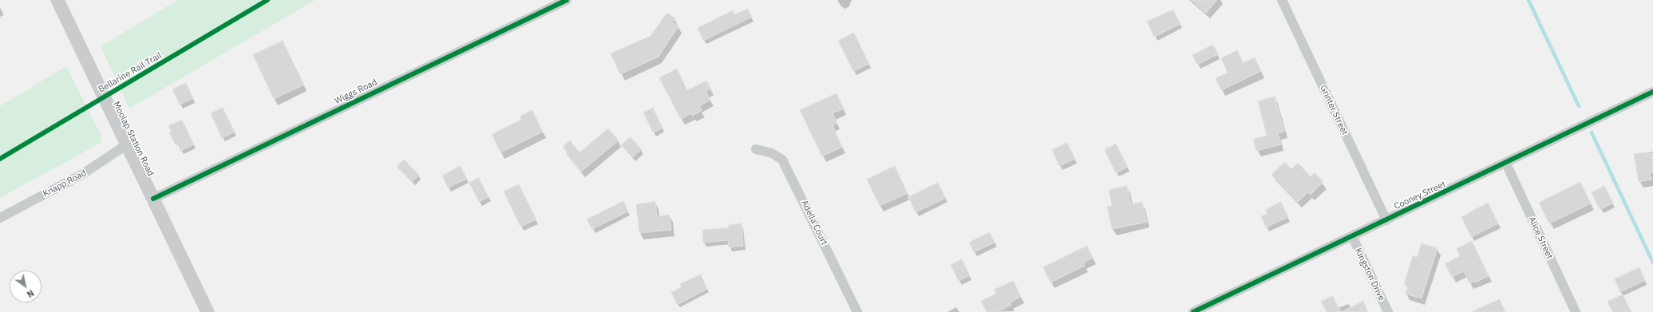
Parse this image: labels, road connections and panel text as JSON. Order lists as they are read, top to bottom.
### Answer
{
  "streets": {
    "street": [
      "Wiggs Road",
      "Grinter Street",
      "Moolap Station Road",
      "Knapp Road",
      "Cooney Street",
      "Adella Court",
      "Alice Street",
      "Kingston Drive"
    ],
    "cycle path": ["Bellarine Rail Trail"]
  },
  "crossings": [
    ["Wiggs Road", "Moolap Station Road"],
    ["Grinter Street", "Cooney Street"],
    ["Moolap Station Road", "Knapp Road"],
    ["Cooney Street", "Alice Street"],
    ["Cooney Street", "Kingston Drive"]
  ],
  "north": "bottom right"
}
